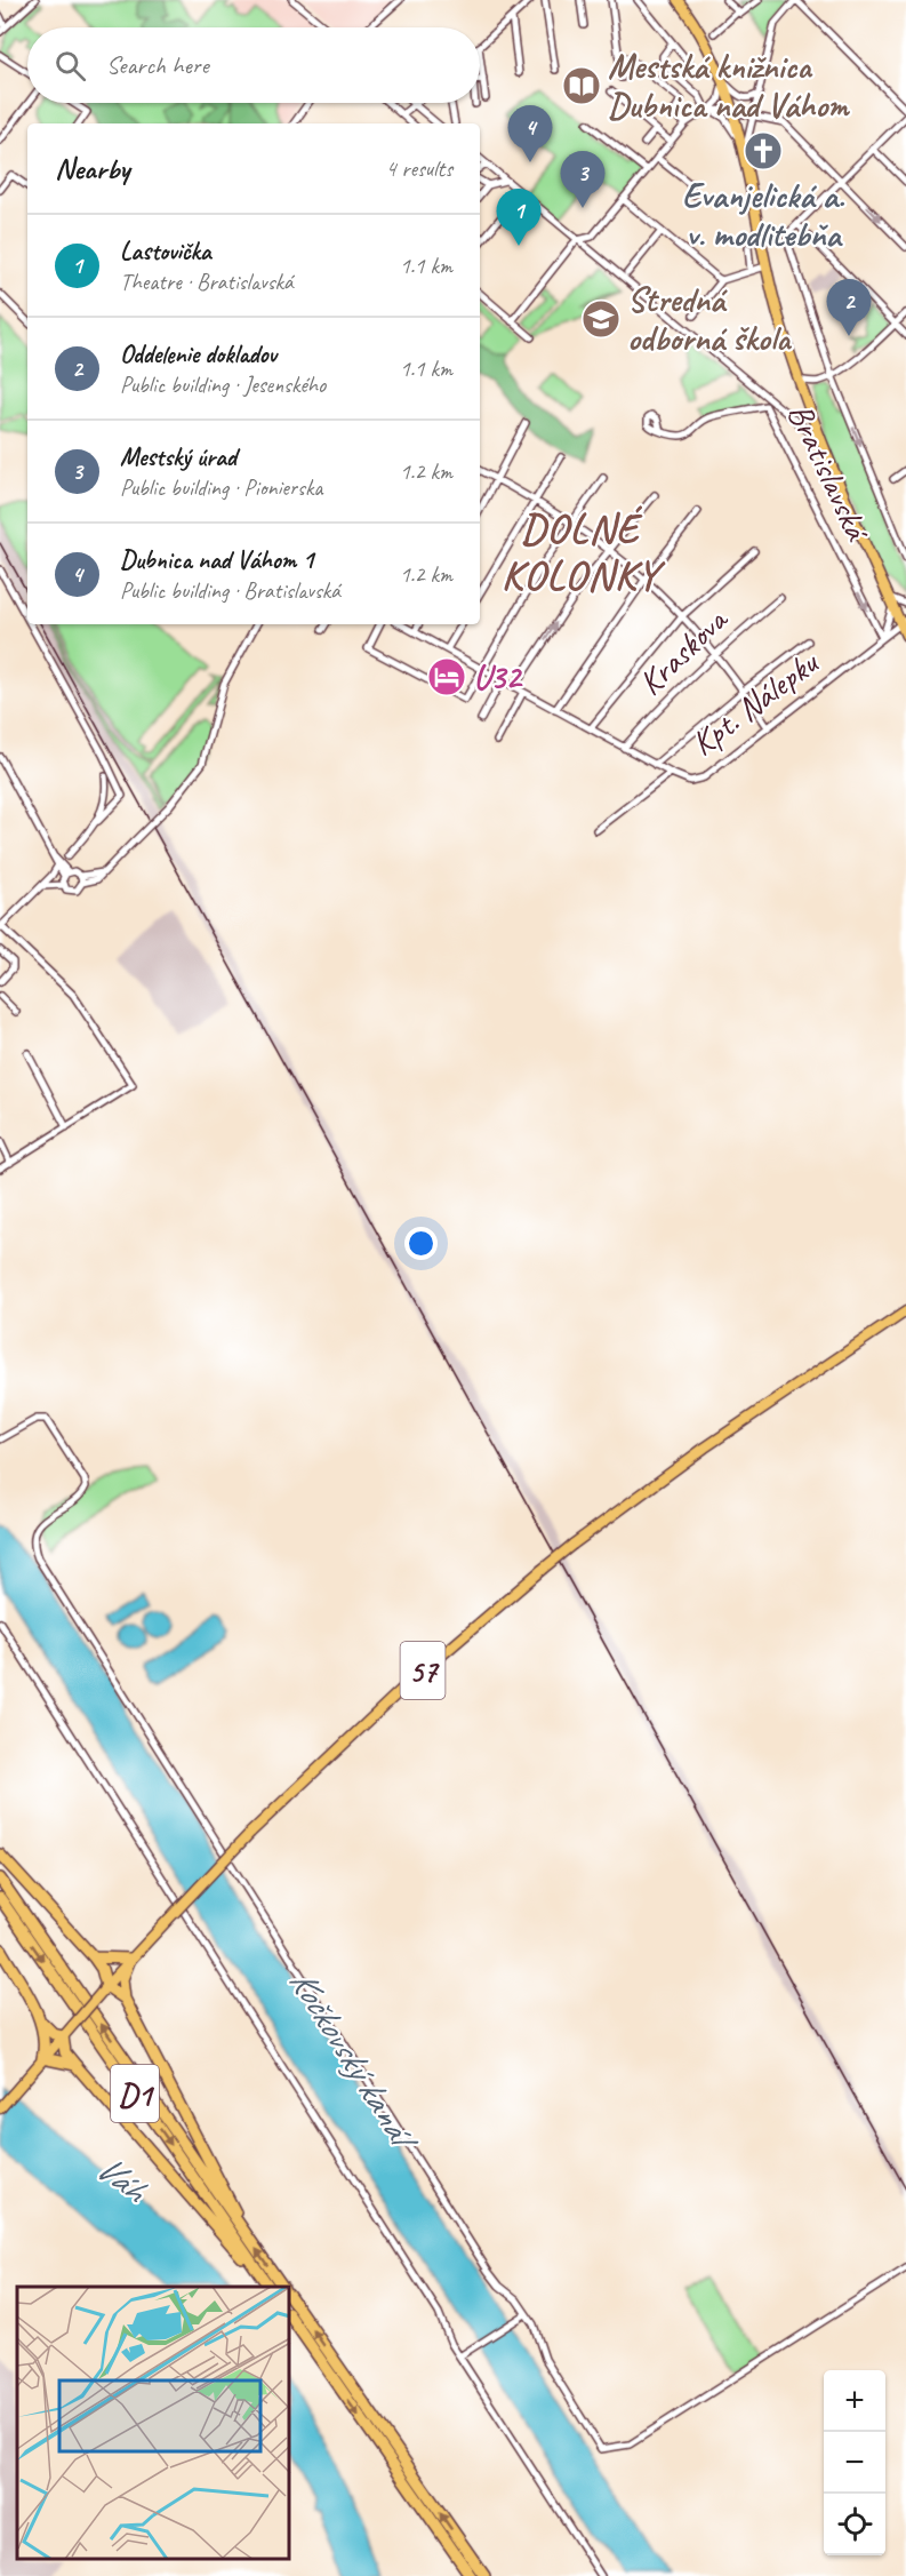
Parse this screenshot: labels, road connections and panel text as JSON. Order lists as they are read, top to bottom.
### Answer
{
  "streets": {
    "highway": ["D1"],
    "main road": ["57"],
    "street": ["Bratislavská", "Kraskova", "Kpt. Nálepku"]
  },
  "crossings": [
    ["Bratislavská", "Kpt. Nálepku"],
    ["Kraskova", "Kpt. Nálepku"]
  ],
  "one_way": ["Bratislavská"],
  "districts": ["DOLNÉ KOLONKY"],
  "water": ["Kočkovský kanál", "Váh"],
  "places": {
    "library": ["Mestská knižnica Dubnica nad Váhom"],
    "church": ["Evanjelická a. v. modlitebňa"],
    "school or university": ["Stredná odborná škola"],
    "hotel": ["U32"]
  },
  "page": {
    "search": "Search here",
    "pins": [
      "4",
      "3",
      "1",
      "2"
    ],
    "heading": ["Nearby", "4 results"],
    "list": [
      {
        "mark": "1",
        "name": "Lastovička",
        "note": "Theatre · Bratislavská",
        "value": "1.1 km"
      },
      {
        "mark": "2",
        "name": "Oddelenie dokladov",
        "note": "Public building · Jesenského",
        "value": "1.1 km"
      },
      {
        "mark": "3",
        "name": "Mestský úrad",
        "note": "Public building · Pionierska",
        "value": "1.2 km"
      },
      {
        "mark": "4",
        "name": "Dubnica nad Váhom 1",
        "note": "Public building · Bratislavská",
        "value": "1.2 km"
      }
    ],
    "map_buttons": ["+", "−"]
  }
}
